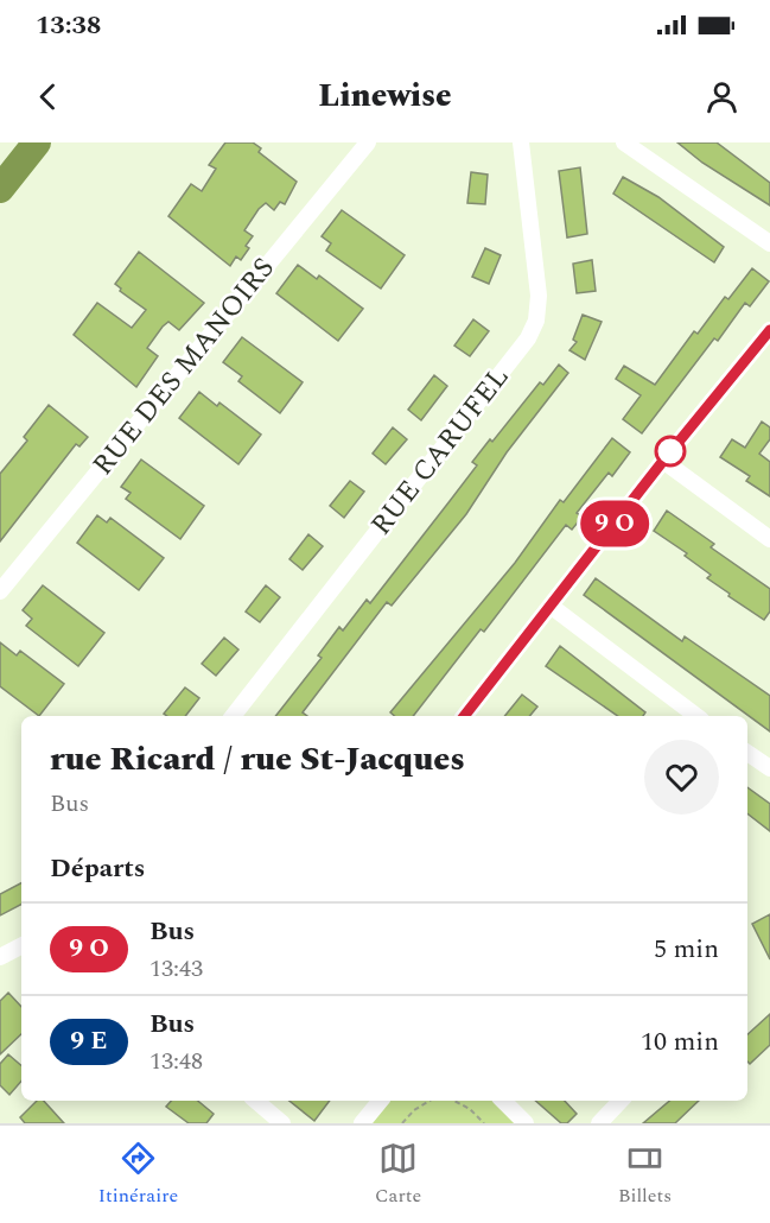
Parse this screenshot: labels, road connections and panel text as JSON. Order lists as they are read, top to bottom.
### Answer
{
  "streets": {
    "street": ["RUE DES MANOIRS", "RUE CARUFEL"]
  },
  "page": {
    "status": "13:38",
    "header": "Linewise",
    "on_map": "9 O",
    "heading": [
      ["rue Ricard / rue St-Jacques", "Bus"],
      "Départs"
    ],
    "list": [
      {
        "mark": "9 O",
        "name": "Bus",
        "note": "13:43",
        "value": "5 min"
      },
      {
        "mark": "9 E",
        "name": "Bus",
        "note": "13:48",
        "value": "10 min"
      }
    ],
    "tabs": ["Itinéraire", "Carte", "Billets"]
  }
}
